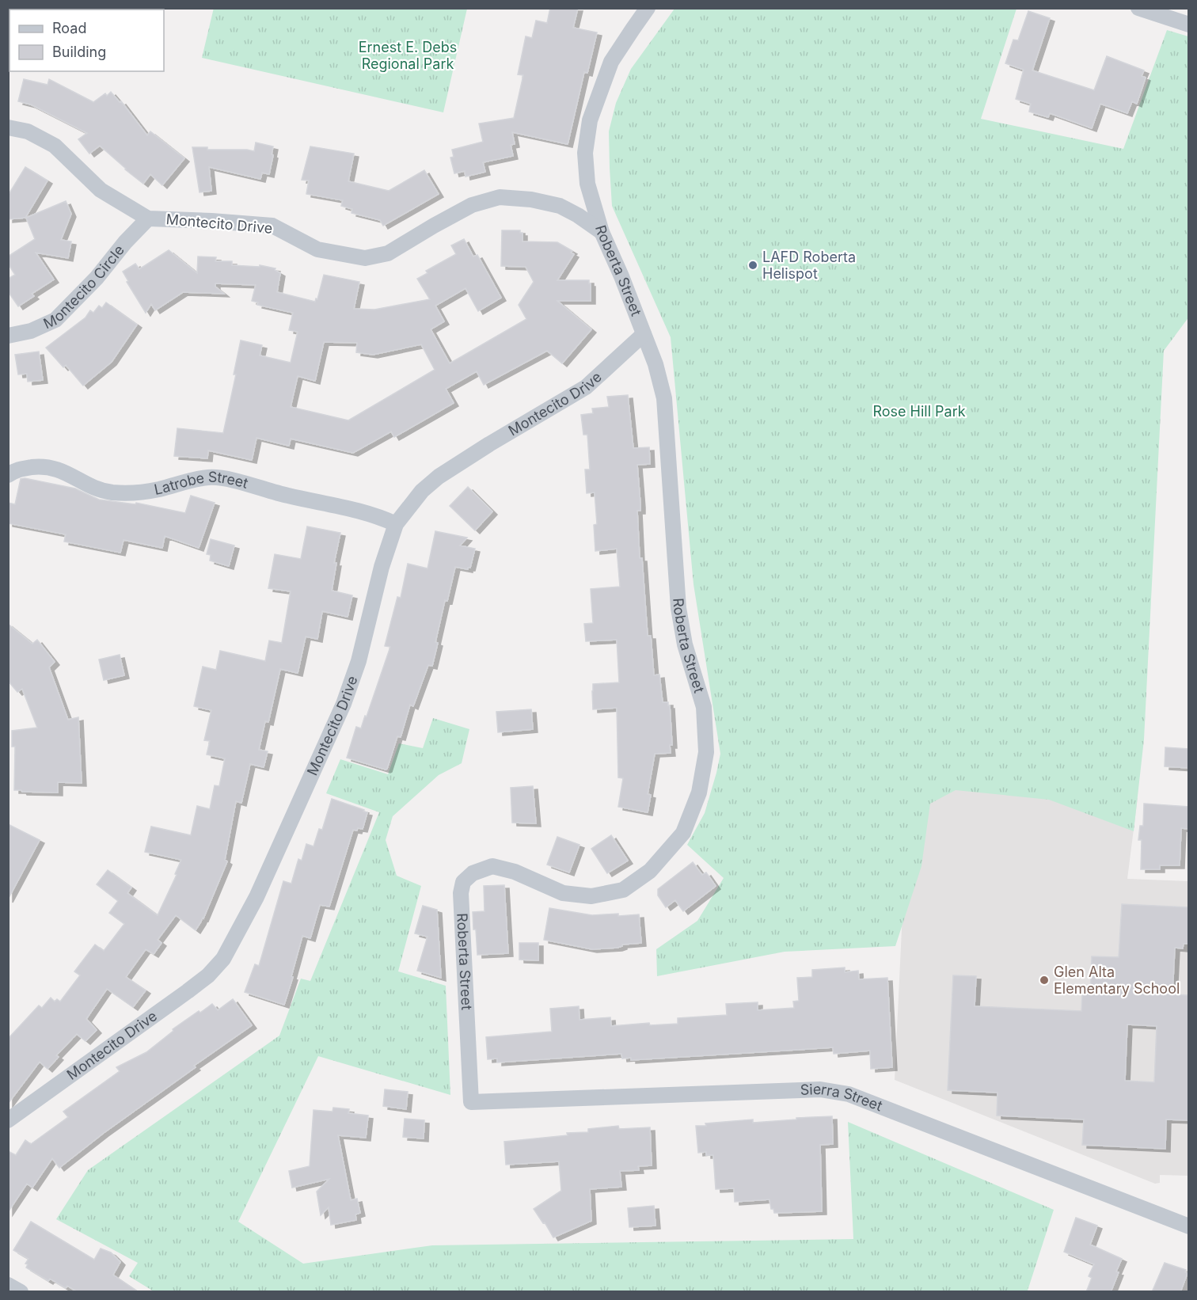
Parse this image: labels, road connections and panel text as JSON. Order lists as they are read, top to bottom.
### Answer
{
  "streets": {
    "street": [
      "Montecito Drive",
      "Roberta Street",
      "Montecito Circle",
      "Latrobe Street",
      "Sierra Street"
    ]
  },
  "crossings": [
    ["Montecito Drive", "Roberta Street"],
    ["Montecito Drive", "Montecito Circle"],
    ["Montecito Drive", "Latrobe Street"],
    ["Roberta Street", "Sierra Street"]
  ],
  "parks": ["Ernest E. Debs Regional Park", "Rose Hill Park"],
  "places": ["LAFD Roberta Helispot", "Glen Alta Elementary School"],
  "legend": ["Road", "Building"]
}
